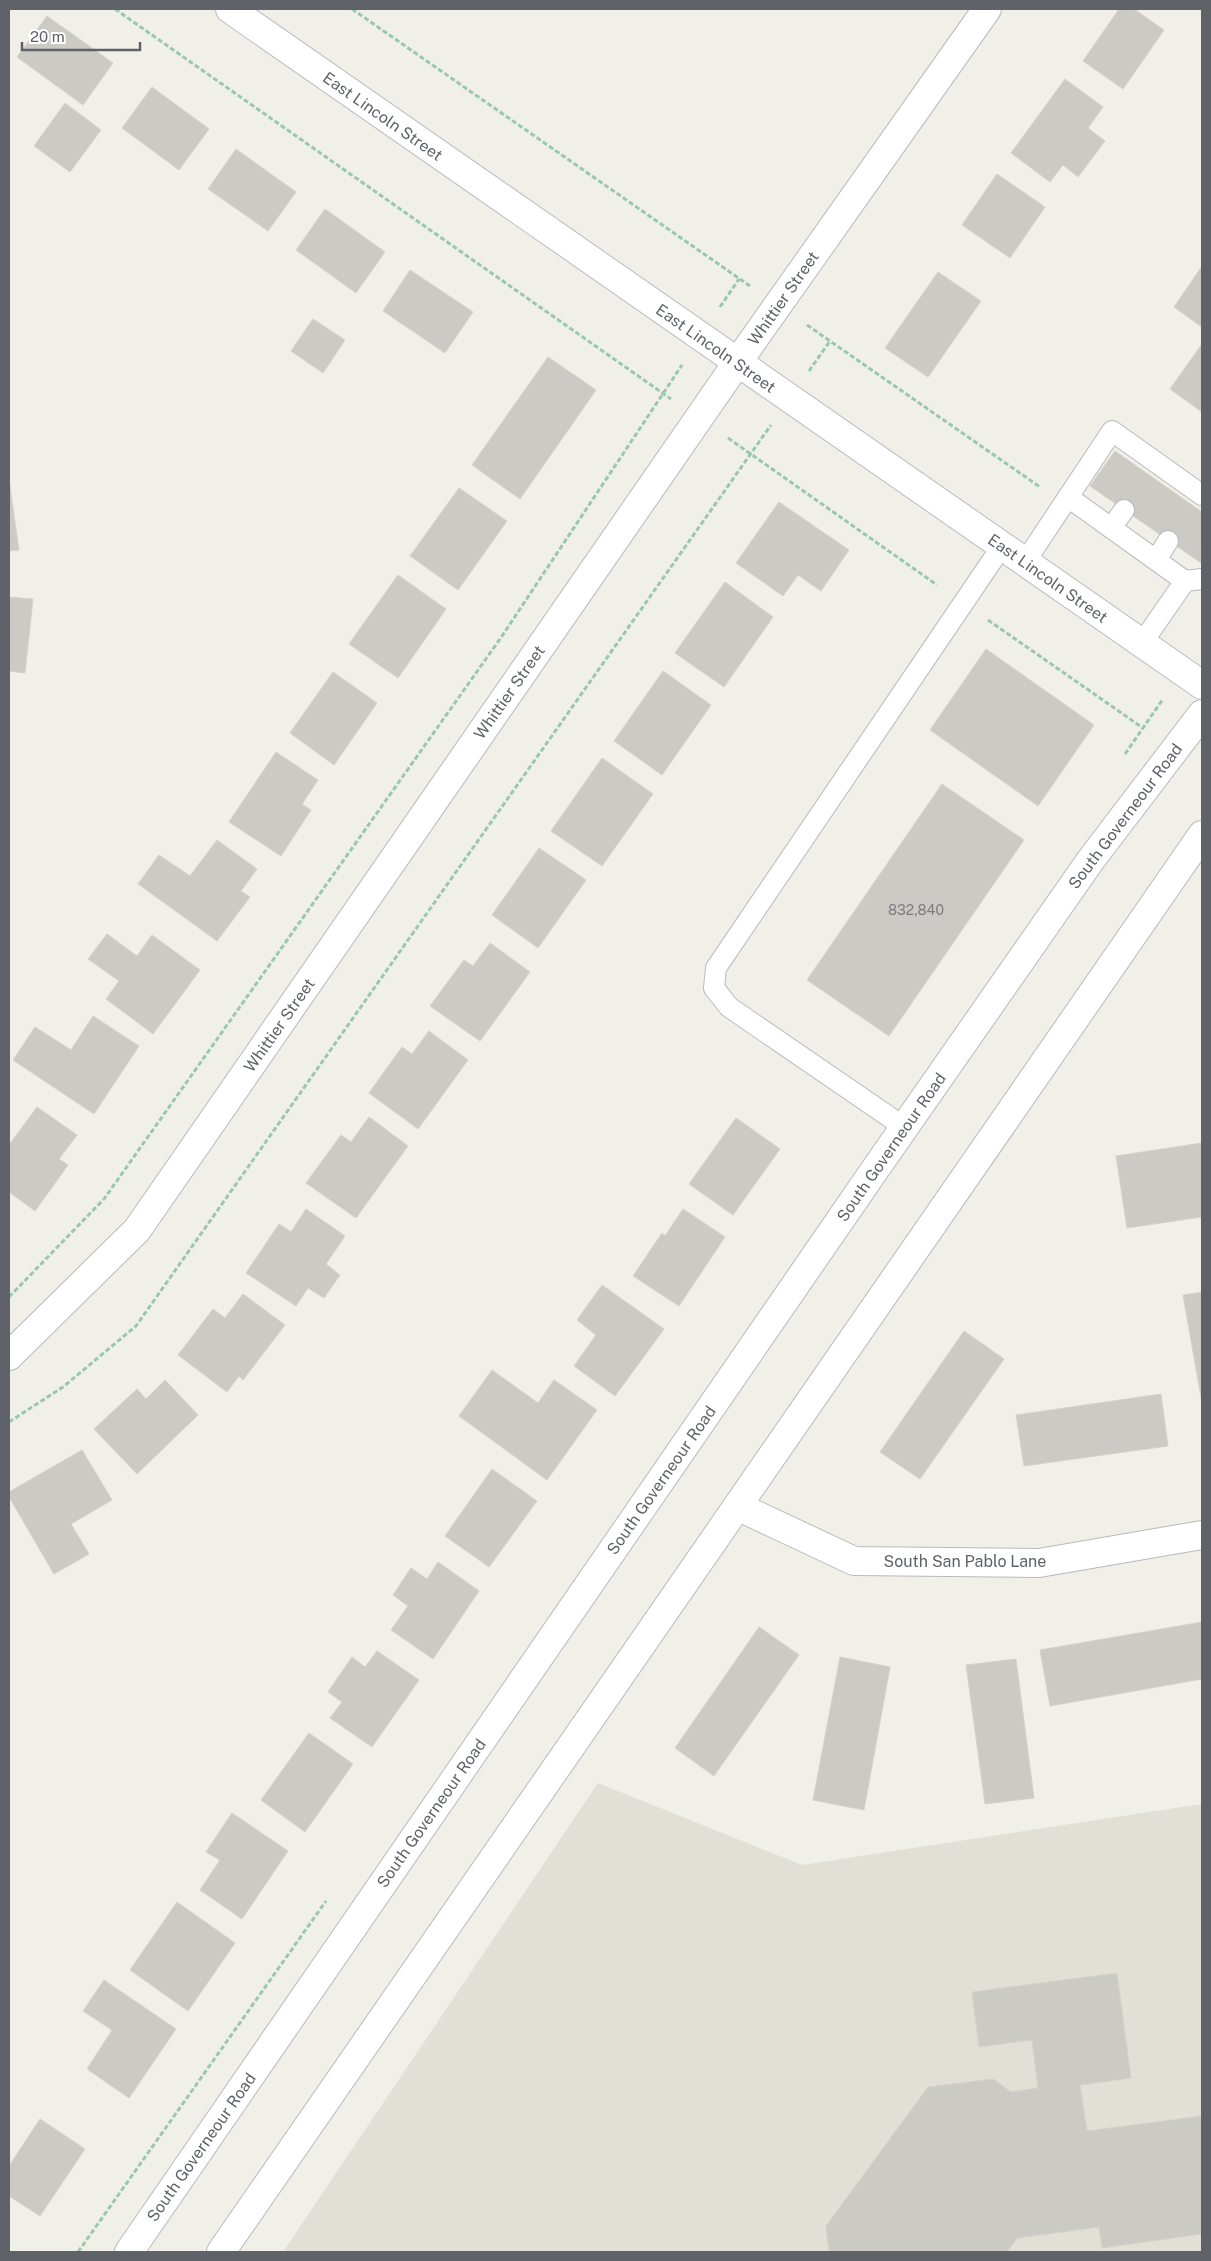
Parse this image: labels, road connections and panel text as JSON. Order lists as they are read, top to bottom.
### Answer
{
  "streets": {
    "street": [
      "East Lincoln Street",
      "Whittier Street",
      "South Governeour Road",
      "South San Pablo Lane"
    ]
  },
  "crossings": [
    ["East Lincoln Street", "Whittier Street"]
  ],
  "house_numbers": ["832,840"],
  "scale_bar": "20 m"
}
